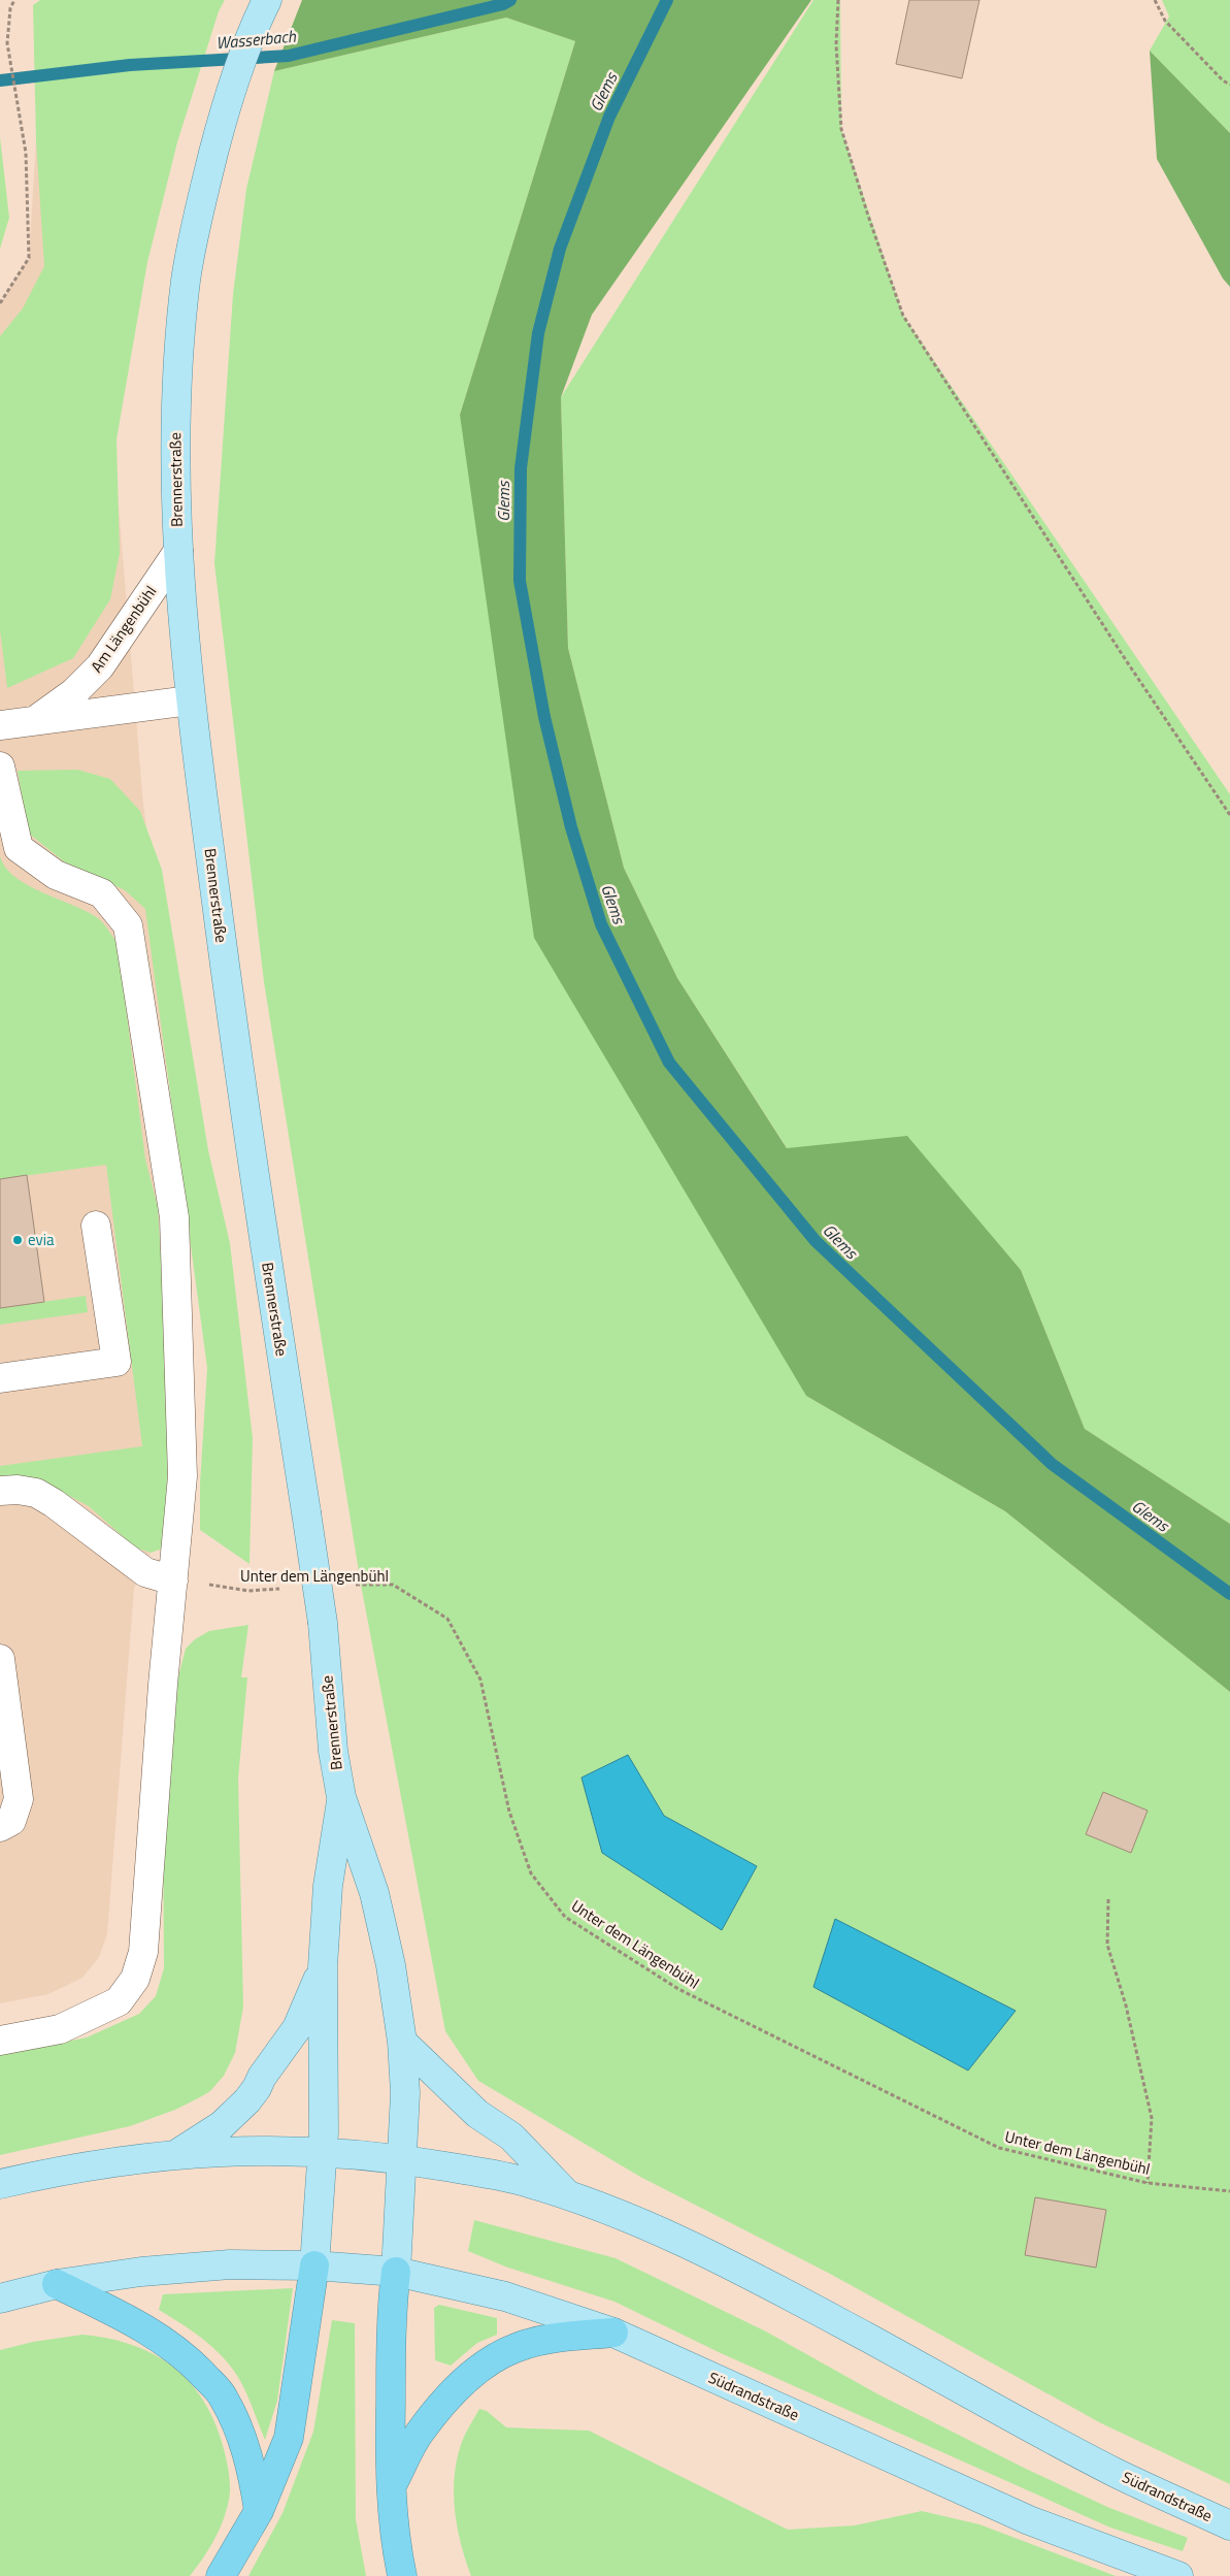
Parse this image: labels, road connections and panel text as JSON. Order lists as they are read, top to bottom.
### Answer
{
  "streets": {
    "main road": ["Brennerstraße", "Südrandstraße"],
    "street": ["Am Längenbühl"],
    "path": ["Unter dem Längenbühl"]
  },
  "crossings": [
    ["Brennerstraße", "Am Längenbühl"],
    ["Brennerstraße", "Südrandstraße"]
  ],
  "water": ["Wasserbach", "Glems"],
  "places": ["evia"]
}
